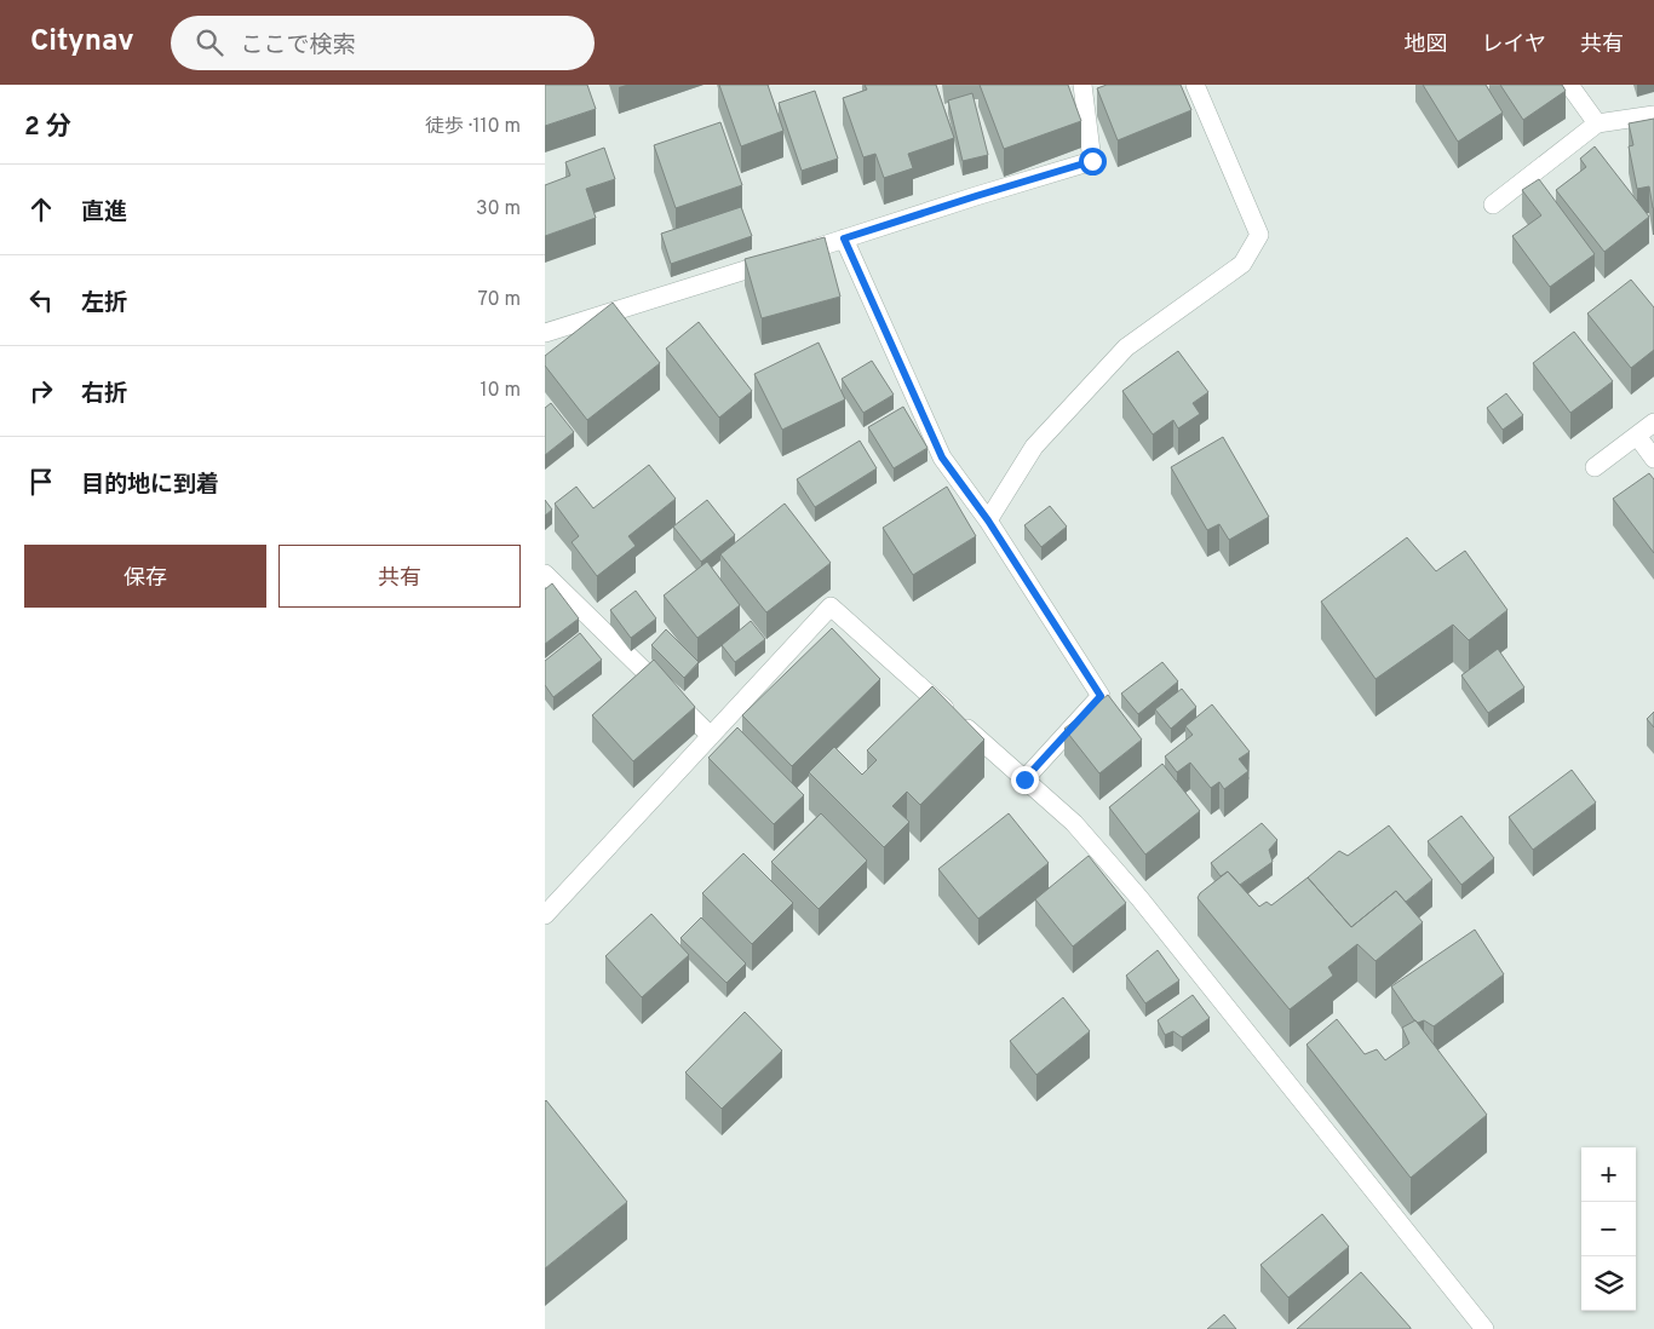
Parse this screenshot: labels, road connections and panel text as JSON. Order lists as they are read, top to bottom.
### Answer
{
  "page": {
    "header": "Citynav",
    "search": "ここで検索",
    "nav": ["地図", "レイヤ", "共有"],
    "heading": ["2 分", "徒歩 · 110 m"],
    "list": [
      ["直進", "30 m"],
      ["左折", "70 m"],
      ["右折", "10 m"],
      "目的地に到着"
    ],
    "buttons": ["保存", "共有"],
    "map_buttons": ["+", "−"]
  }
}
